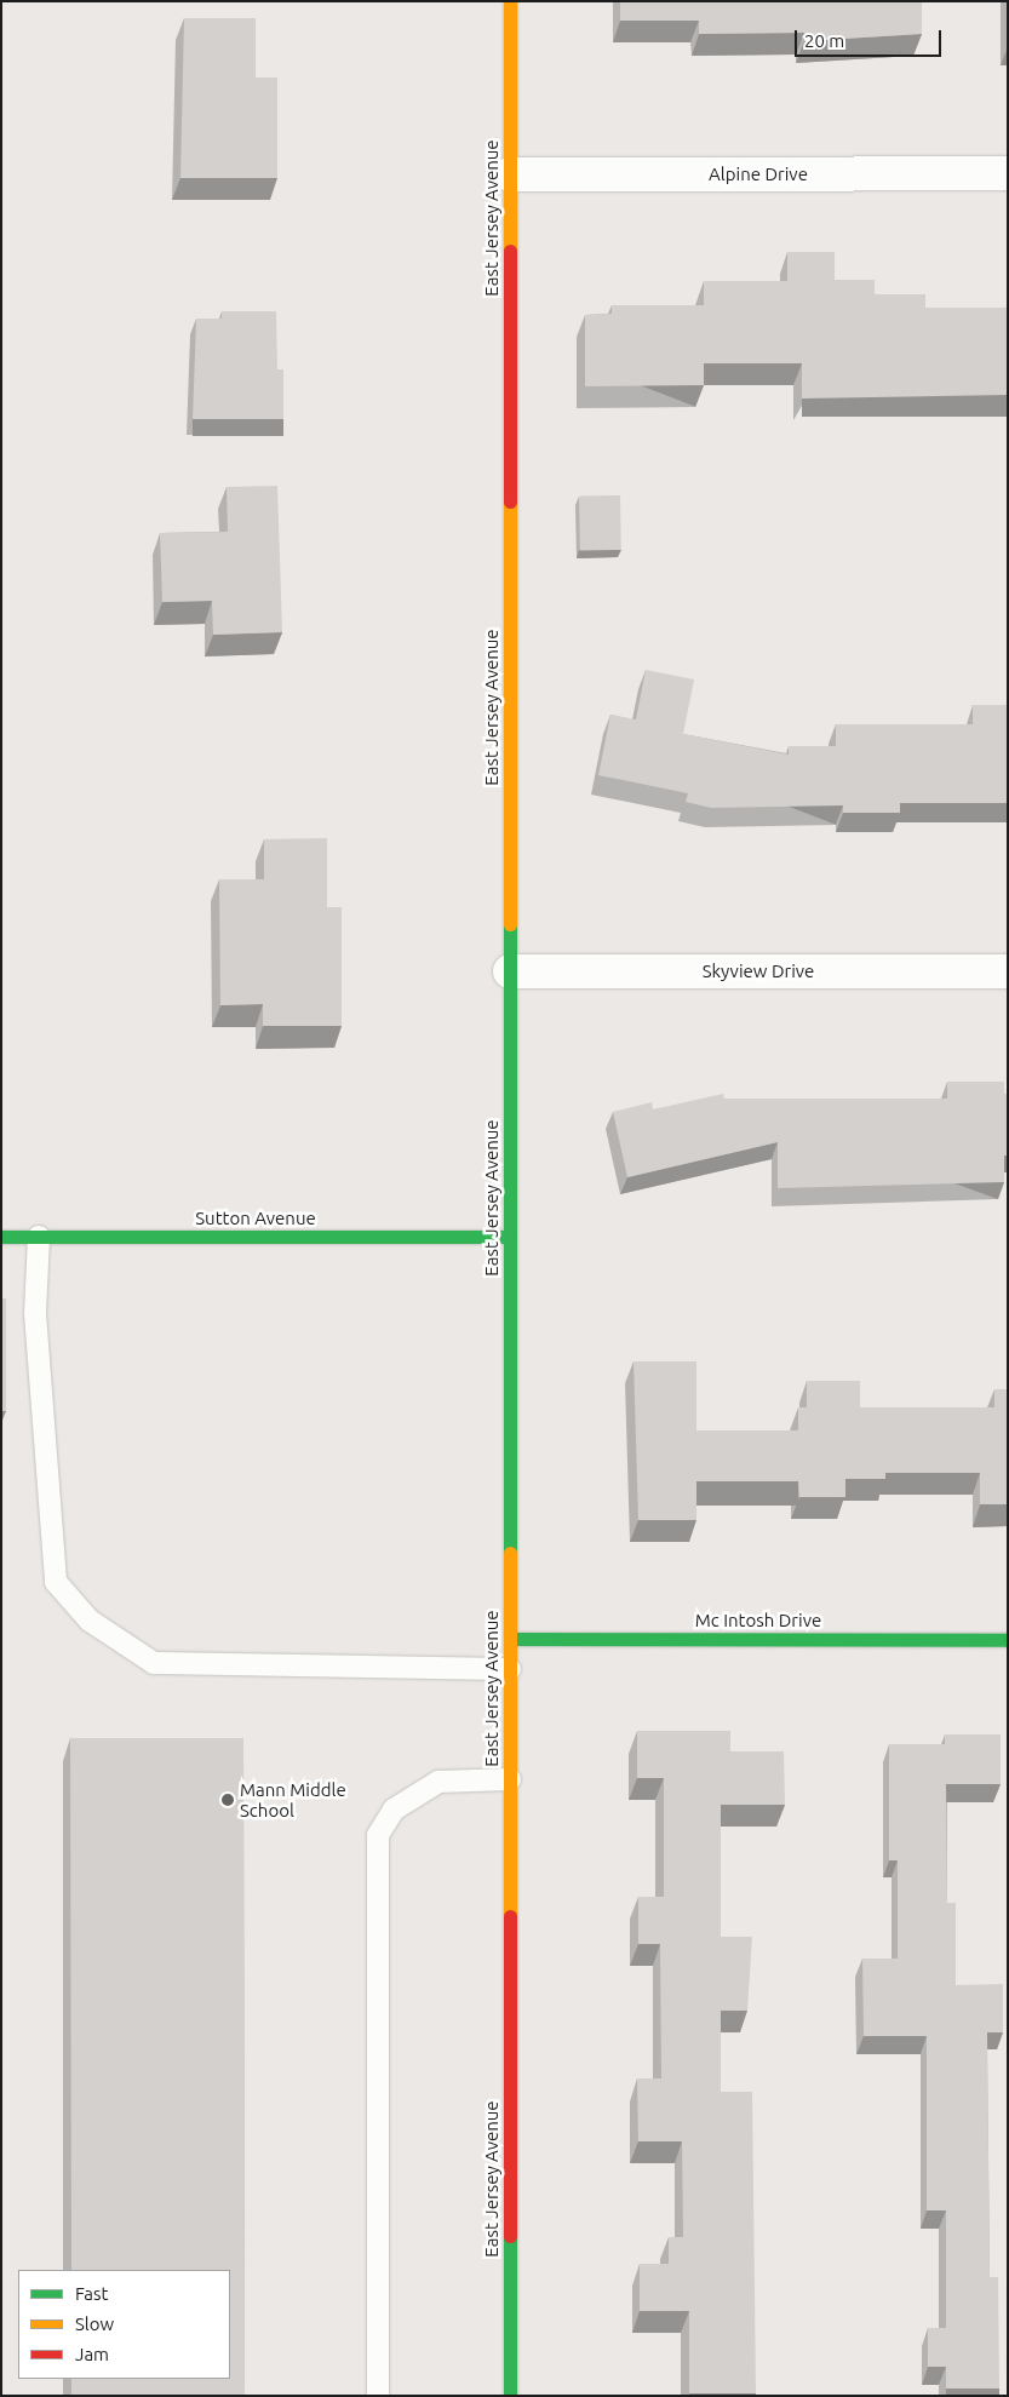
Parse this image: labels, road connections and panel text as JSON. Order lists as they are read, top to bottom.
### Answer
{
  "streets": {
    "street": [
      "Alpine Drive",
      "East Jersey Avenue",
      "Skyview Drive",
      "Sutton Avenue",
      "Mc Intosh Drive"
    ]
  },
  "crossings": [
    ["Alpine Drive", "East Jersey Avenue"],
    ["East Jersey Avenue", "Skyview Drive"],
    ["East Jersey Avenue", "Sutton Avenue"],
    ["East Jersey Avenue", "Mc Intosh Drive"]
  ],
  "places": ["Mann Middle School"],
  "legend": ["Fast", "Slow", "Jam"],
  "scale_bar": "20 m"
}
